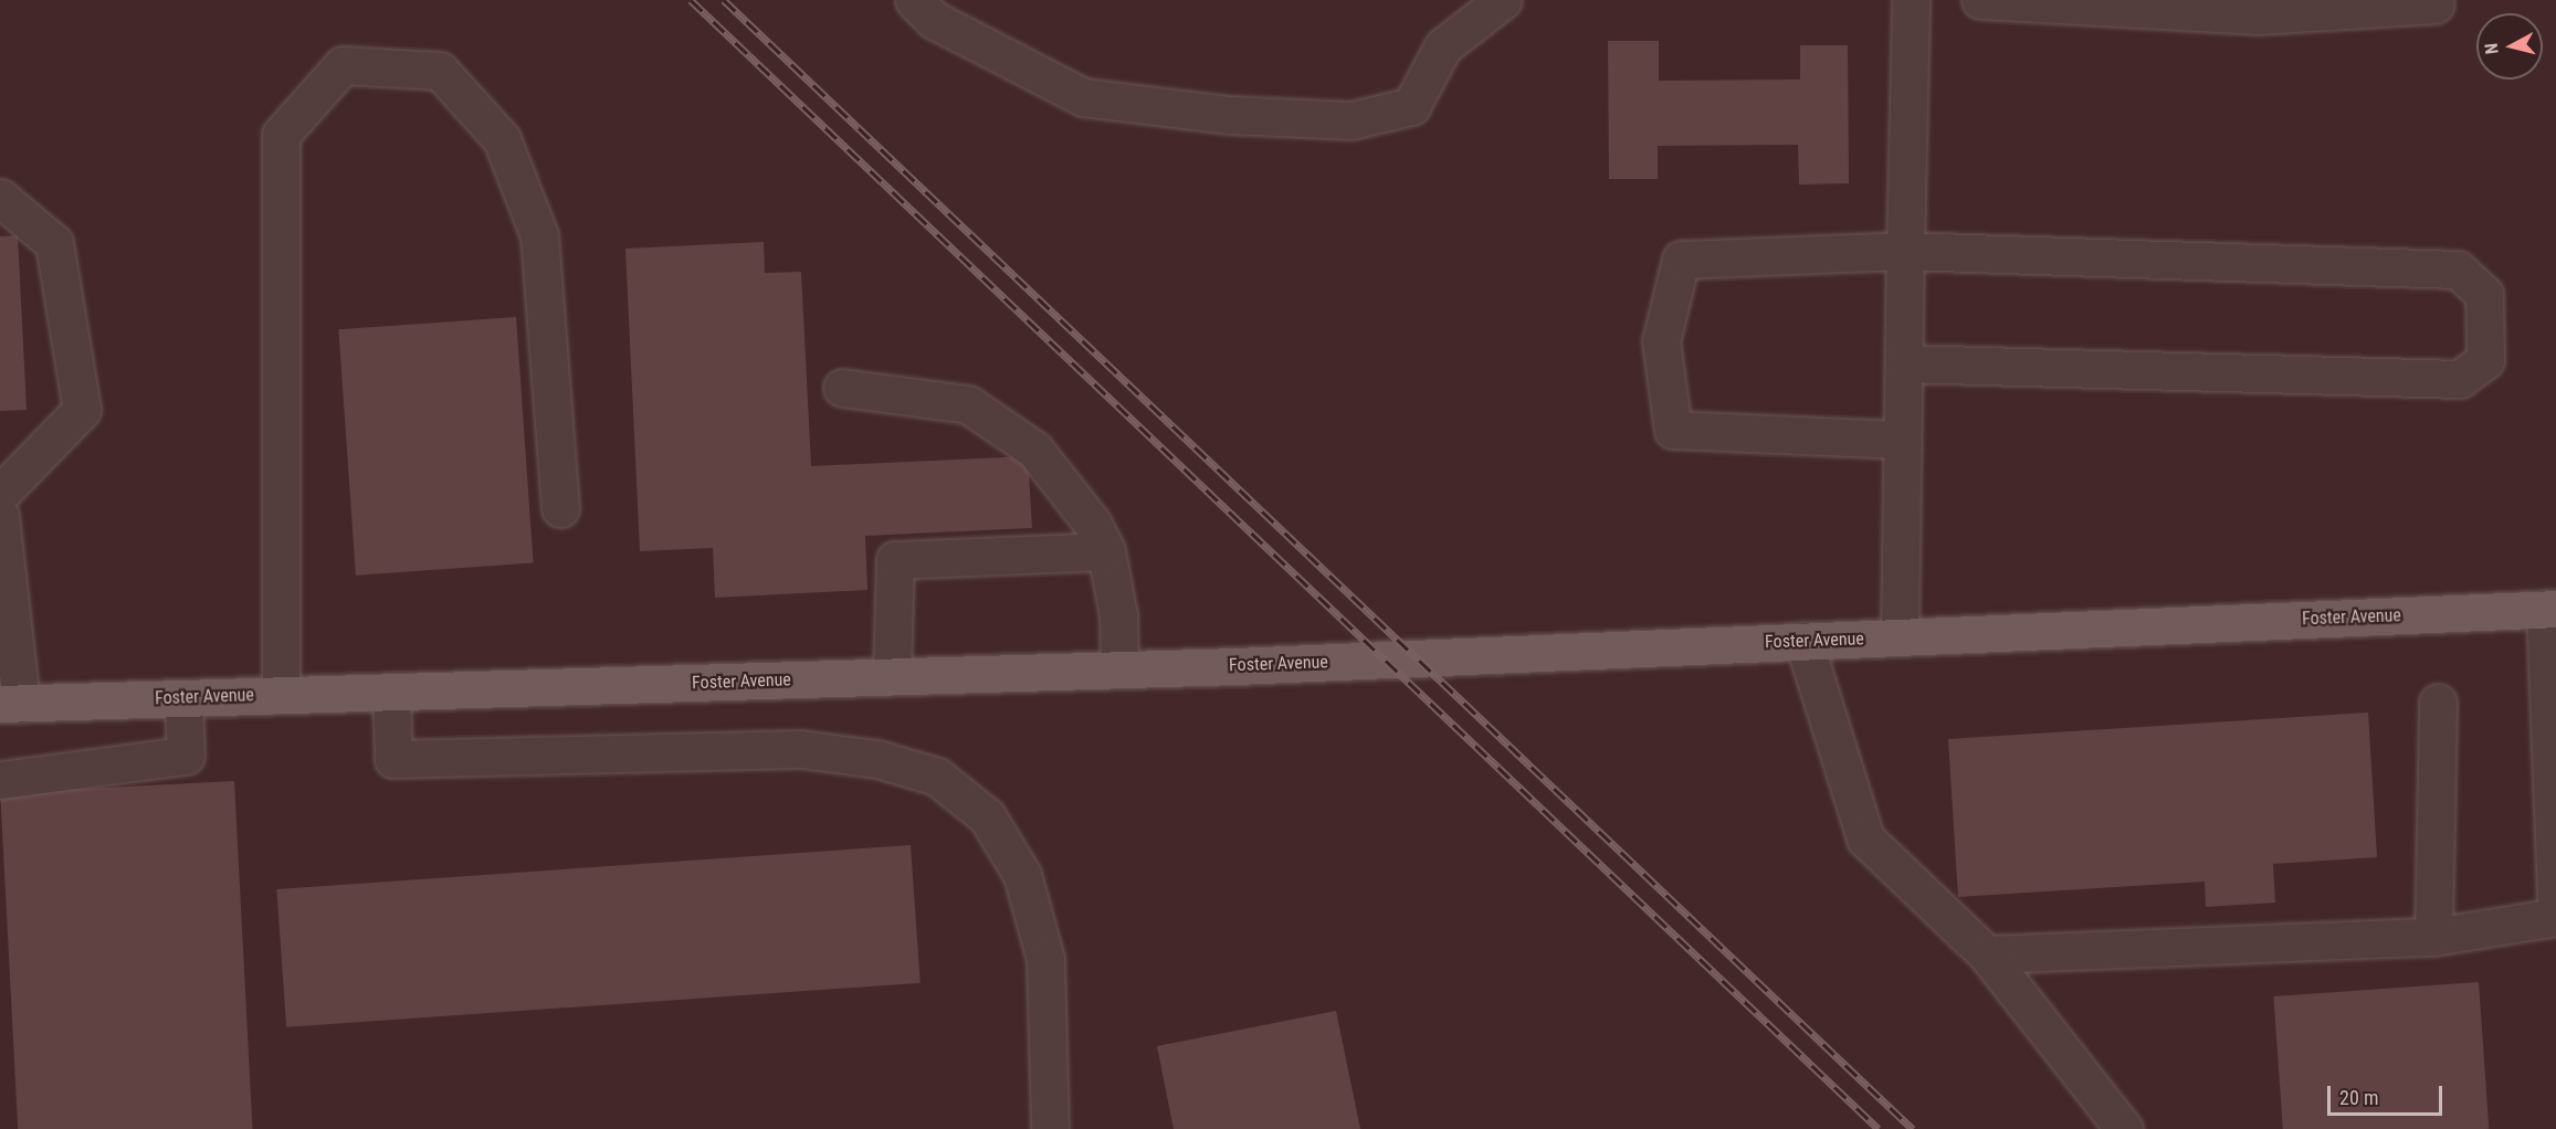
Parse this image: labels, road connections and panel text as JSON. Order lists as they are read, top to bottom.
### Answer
{
  "streets": {
    "main road": ["Foster Avenue"]
  },
  "scale_bar": "20 m",
  "north": "left"
}
